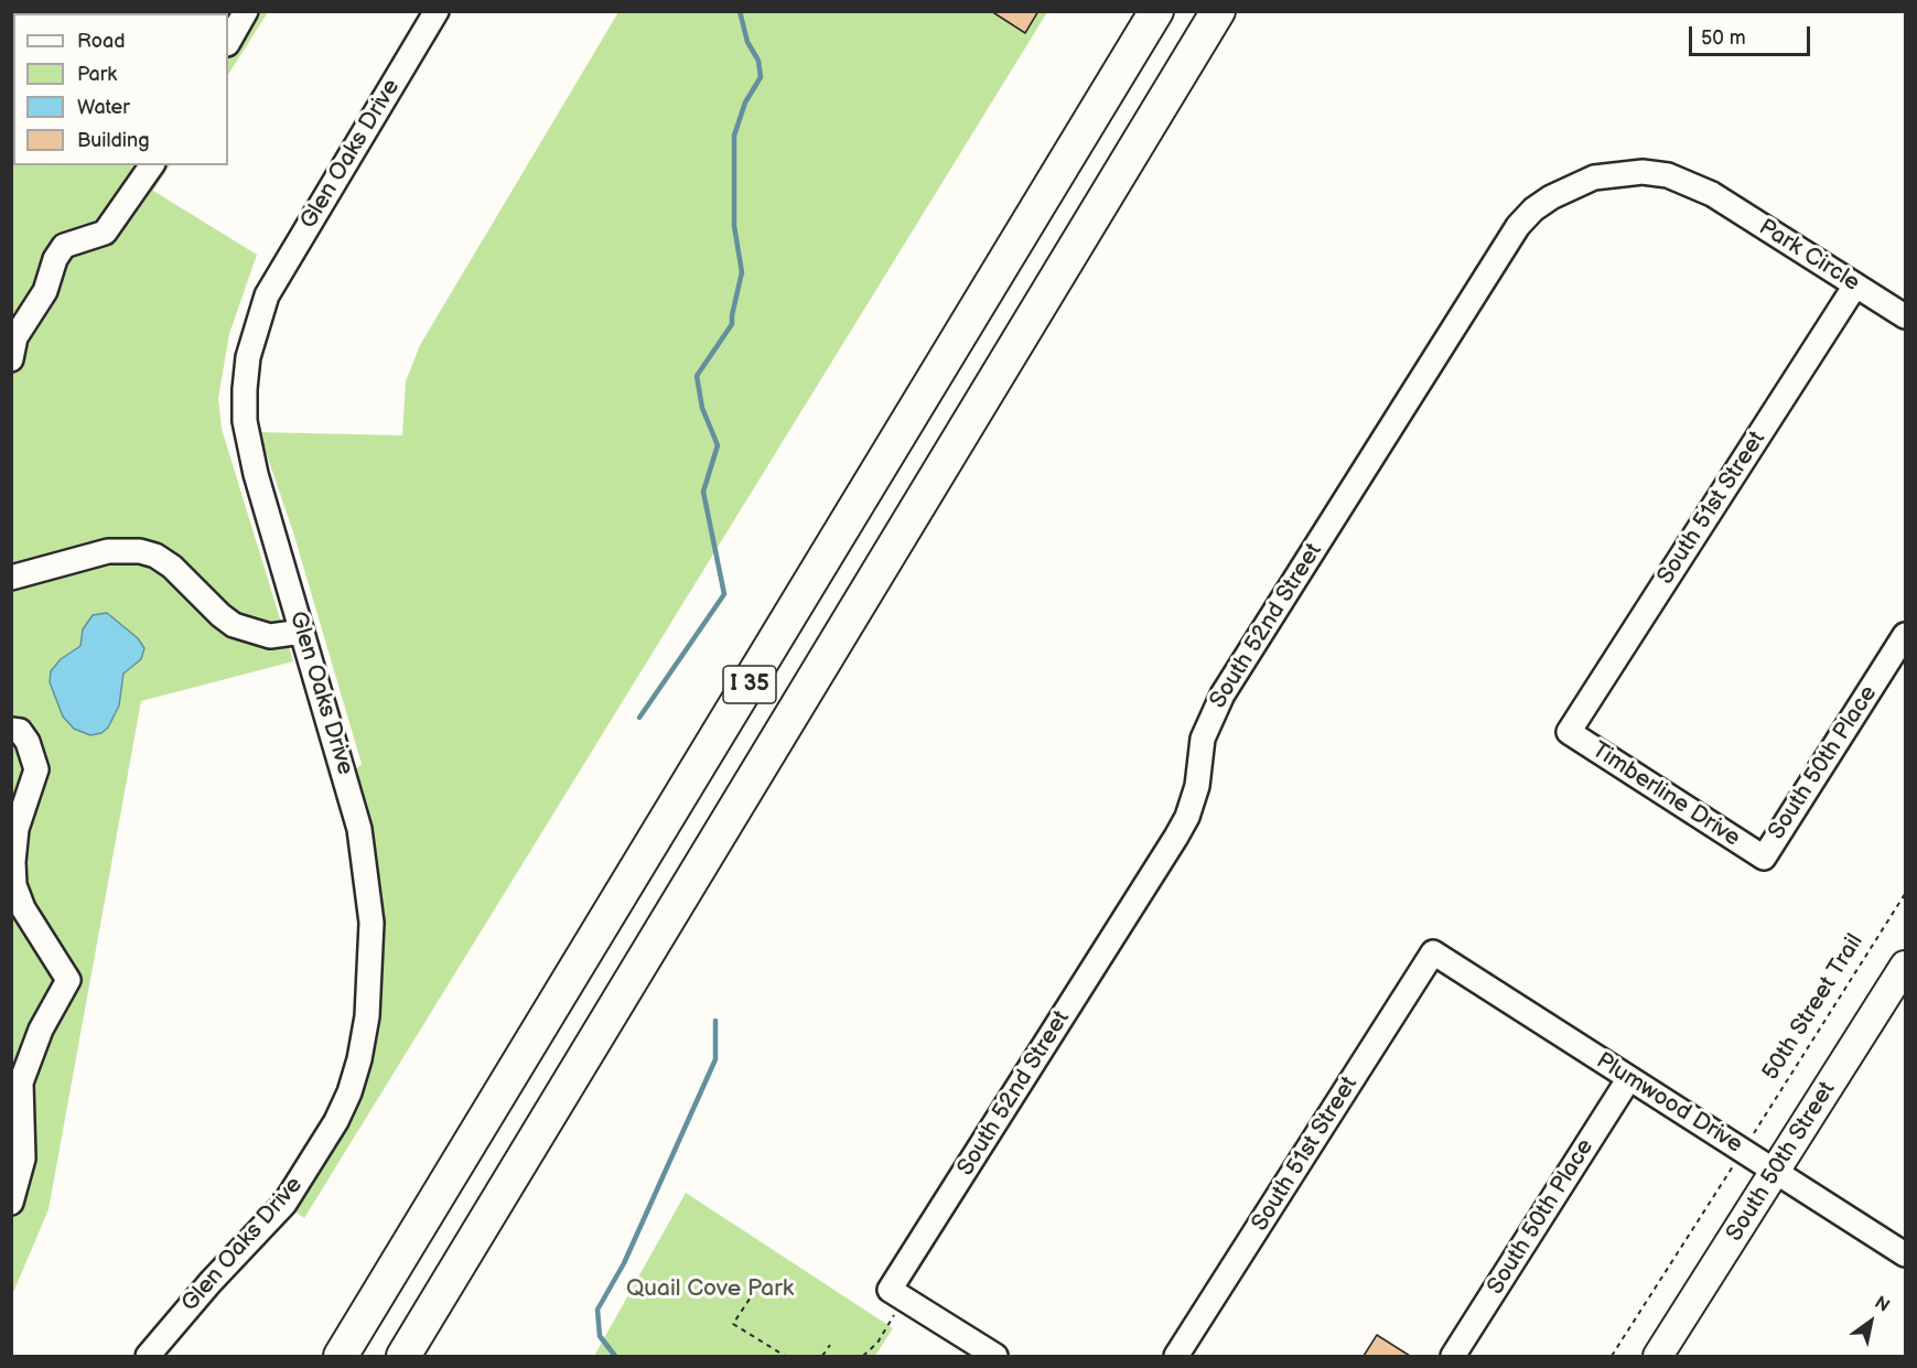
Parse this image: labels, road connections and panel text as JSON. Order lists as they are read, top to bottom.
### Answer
{
  "streets": {
    "highway": ["I 35"],
    "main road": ["South 50th Street"],
    "street": [
      "Glen Oaks Drive",
      "Park Circle",
      "South 51st Street",
      "South 52nd Street",
      "South 50th Place",
      "Timberline Drive",
      "Plumwood Drive"
    ],
    "path": ["50th Street Trail"]
  },
  "crossings": [
    ["Park Circle", "South 51st Street"],
    ["Park Circle", "South 52nd Street"],
    ["South 51st Street", "Timberline Drive"],
    ["South 51st Street", "Plumwood Drive"],
    ["South 50th Place", "Timberline Drive"],
    ["South 50th Place", "Plumwood Drive"],
    ["Plumwood Drive", "South 50th Street"]
  ],
  "parks": ["Quail Cove Park"],
  "legend": [
    "Road",
    "Park",
    "Water",
    "Building"
  ],
  "scale_bar": "50 m",
  "north": "top right"
}
